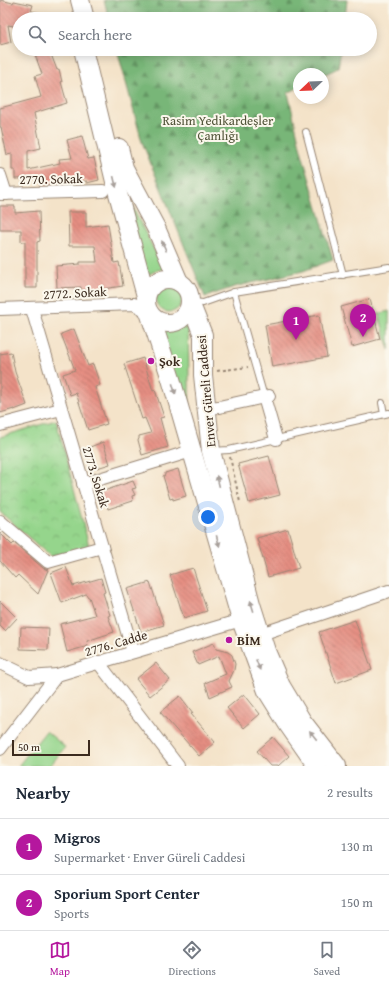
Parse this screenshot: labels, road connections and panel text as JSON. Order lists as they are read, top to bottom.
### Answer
{
  "streets": {
    "main road": ["Enver Güreli Caddesi"],
    "street": [
      "2770. Sokak",
      "2772. Sokak",
      "2773. Sokak",
      "2776. Cadde"
    ]
  },
  "crossings": [
    ["2772. Sokak", "Enver Güreli Caddesi"],
    ["2772. Sokak", "2773. Sokak"],
    ["Enver Güreli Caddesi", "2776. Cadde"],
    ["2773. Sokak", "2776. Cadde"]
  ],
  "parks": ["Rasim Yedikardeşler Çamlığı"],
  "places": ["Şok", "BİM"],
  "scale_bar": "50 m",
  "north": "bottom left",
  "page": {
    "search": "Search here",
    "pins": ["2", "1"],
    "scale": "50 m",
    "heading": ["Nearby", "2 results"],
    "list": [
      {
        "mark": "1",
        "name": "Migros",
        "note": "Supermarket · Enver Güreli Caddesi",
        "value": "130 m"
      },
      {
        "mark": "2",
        "name": "Sporium Sport Center",
        "note": "Sports",
        "value": "150 m"
      }
    ],
    "nav": ["Map", "Directions", "Saved"]
  }
}
